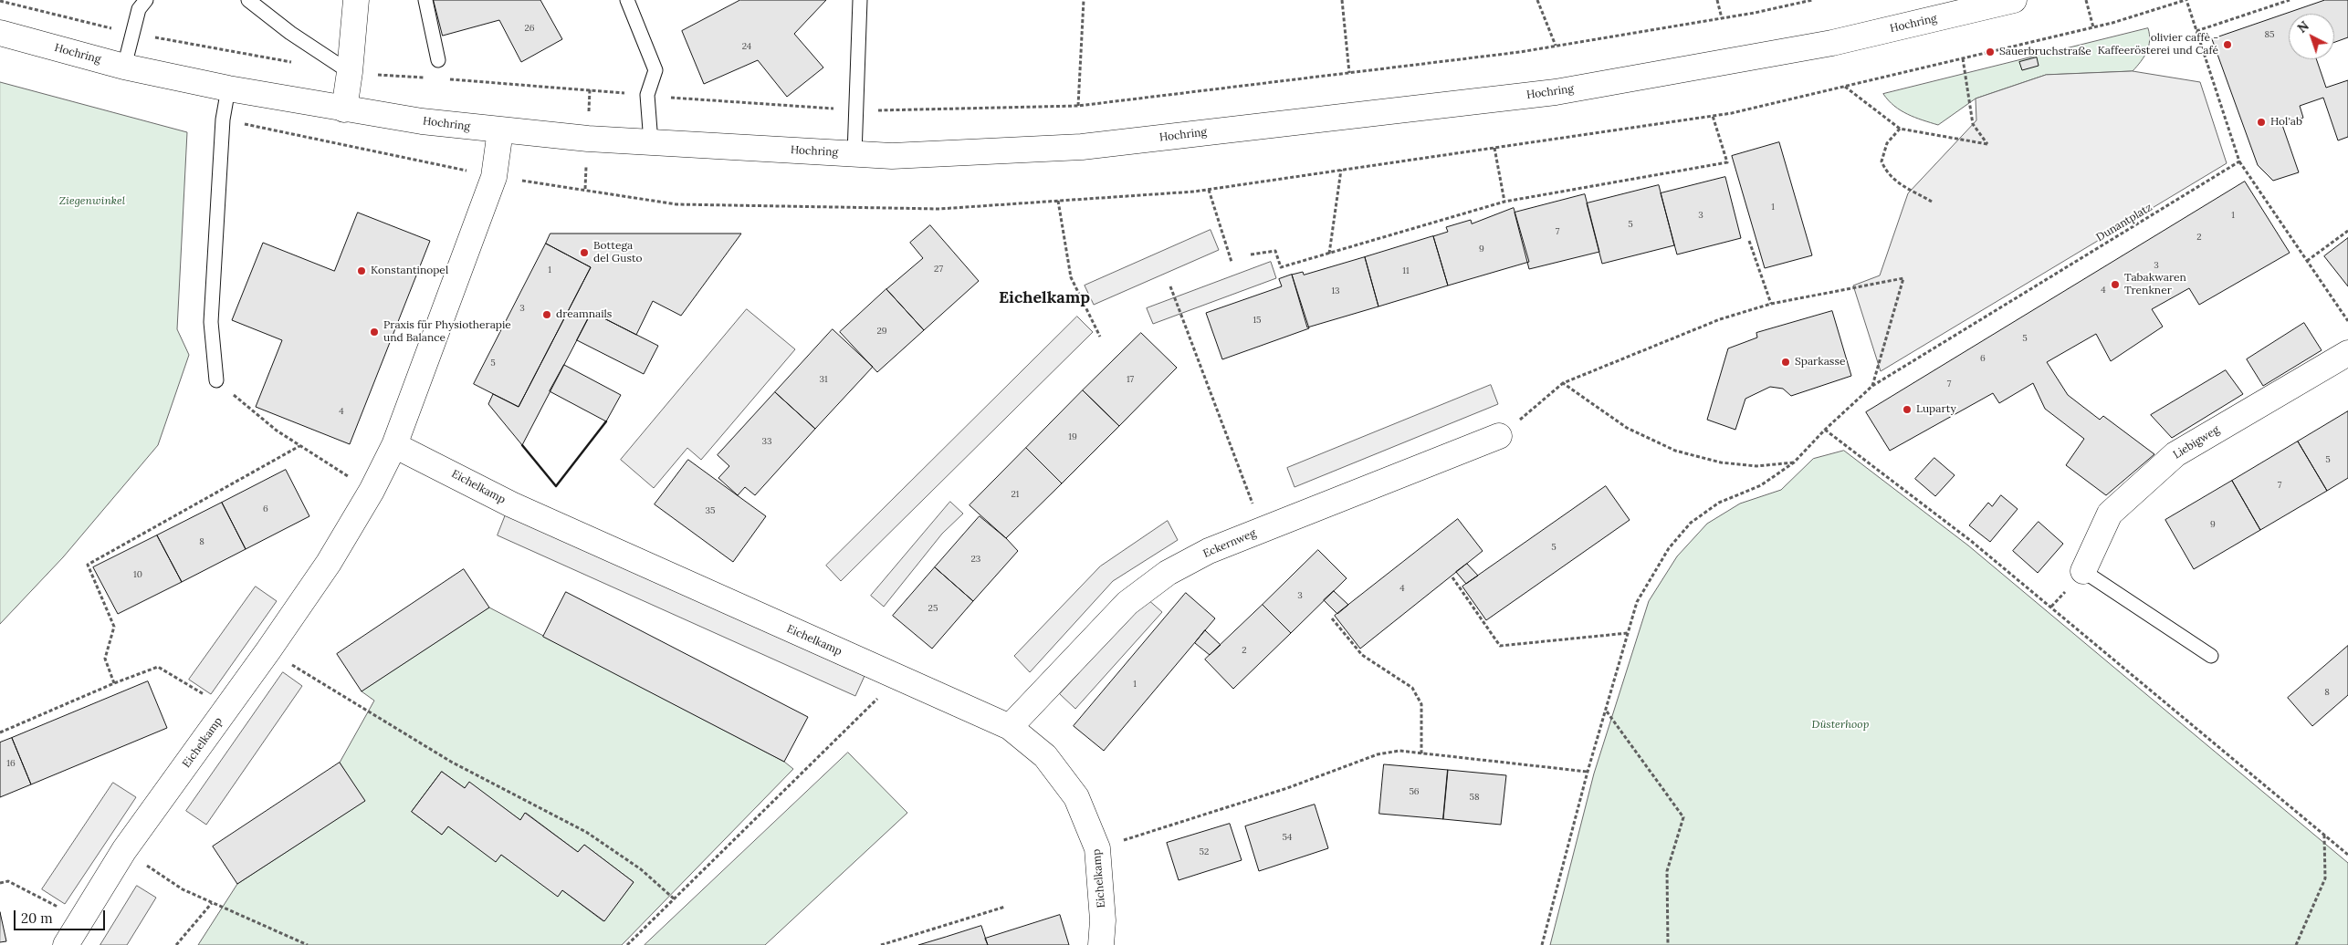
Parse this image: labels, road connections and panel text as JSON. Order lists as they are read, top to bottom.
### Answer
{
  "streets": {
    "street": [
      "Hochring",
      "Liebigweg",
      "Eichelkamp",
      "Eckernweg"
    ],
    "path": ["Dunantplatz"]
  },
  "crossings": [
    ["Hochring", "Eichelkamp"],
    ["Eichelkamp", "Eckernweg"]
  ],
  "districts": ["Eichelkamp"],
  "parks": ["Ziegenwinkel", "Düsterhoop"],
  "places": [
    "olivier caffè - Kaffeerösterei und Café",
    "Sauerbruchstraße",
    "Hol'ab",
    "Bottega del Gusto",
    "Konstantinopel",
    "Tabakwaren Trenkner",
    "dreamnails",
    "Praxis für Physiotherapie und Balance",
    "Sparkasse",
    "Luparty"
  ],
  "house_numbers": [
    "26",
    "85",
    "24",
    "1",
    "3",
    "1",
    "5",
    "7",
    "2",
    "9",
    "3",
    "27",
    "1",
    "11",
    "4",
    "13",
    "3",
    "15",
    "29",
    "5",
    "6",
    "5",
    "31",
    "17",
    "7",
    "4",
    "19",
    "33",
    "5",
    "7",
    "21",
    "6",
    "35",
    "9",
    "8",
    "5",
    "23",
    "10",
    "4",
    "3",
    "25",
    "2",
    "1",
    "8",
    "16",
    "56",
    "58",
    "54",
    "52"
  ],
  "scale_bar": "20 m",
  "north": "top left"
}
